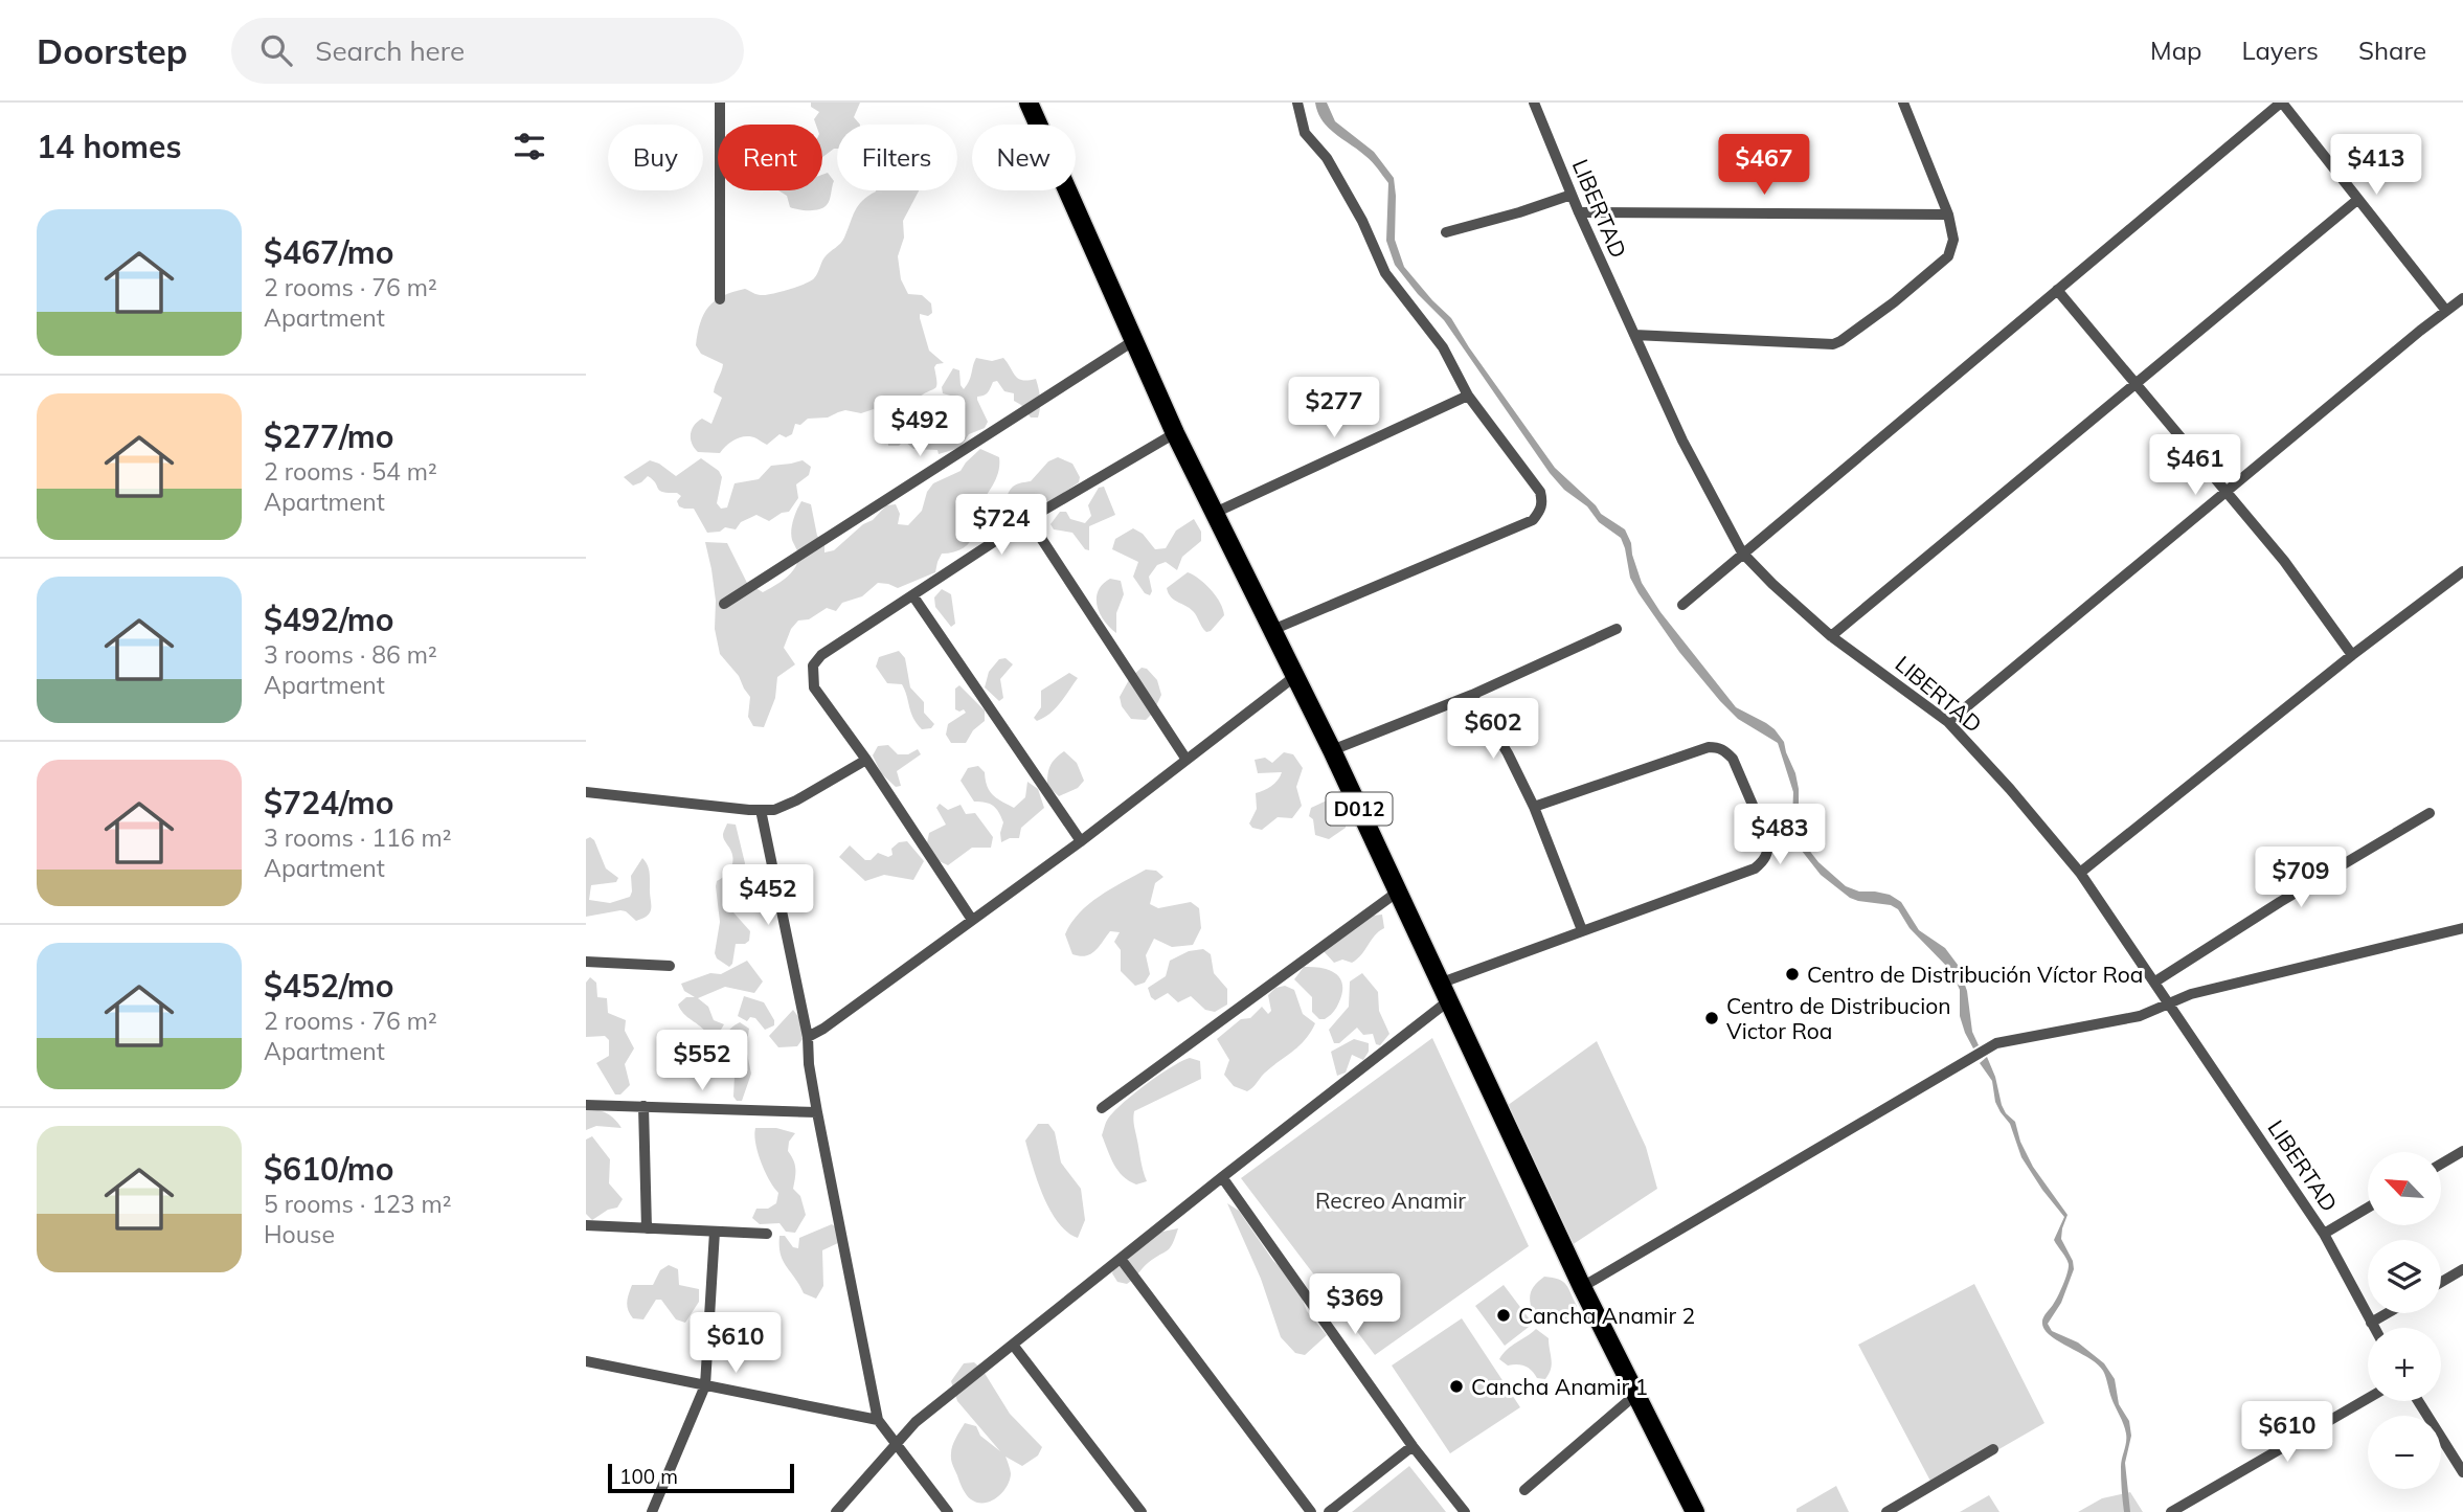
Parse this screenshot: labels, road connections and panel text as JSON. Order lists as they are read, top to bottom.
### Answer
{
  "streets": {
    "main road": ["D012"],
    "street": ["LIBERTAD"]
  },
  "parks": ["Recreo Anamir"],
  "places": [
    "Centro de Distribución Víctor Roa",
    "Centro de Distribucion Victor Roa",
    "Cancha Anamir 2",
    "Cancha Anamir 1"
  ],
  "scale_bar": "100 m",
  "north": "top left",
  "page": {
    "header": "Doorstep",
    "search": "Search here",
    "nav": ["Map", "Layers", "Share"],
    "heading": "14 homes",
    "chip": [
      "Buy",
      "Rent",
      "Filters",
      "New"
    ],
    "price": [
      "$467",
      "$413",
      "$277",
      "$492",
      "$461",
      "$724",
      "$602",
      "$483",
      "$709",
      "$452",
      "$552",
      "$369",
      "$610",
      "$610"
    ],
    "list": [
      {
        "name": "$467/mo",
        "note": "2 rooms · 76 m² · Apartment"
      },
      {
        "name": "$277/mo",
        "note": "2 rooms · 54 m² · Apartment"
      },
      {
        "name": "$492/mo",
        "note": "3 rooms · 86 m² · Apartment"
      },
      {
        "name": "$724/mo",
        "note": "3 rooms · 116 m² · Apartment"
      },
      {
        "name": "$452/mo",
        "note": "2 rooms · 76 m² · Apartment"
      },
      {
        "name": "$610/mo",
        "note": "5 rooms · 123 m² · House"
      }
    ],
    "map_buttons": ["+", "−"],
    "scale": "100 m"
  }
}
